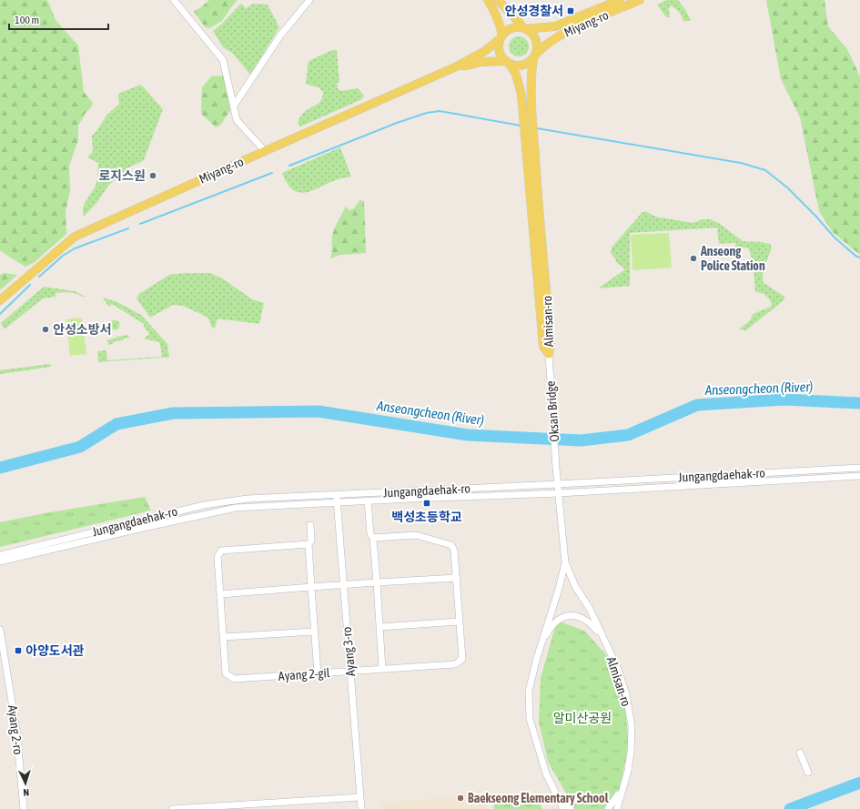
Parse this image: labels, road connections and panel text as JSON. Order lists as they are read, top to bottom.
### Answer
{
  "streets": {
    "main road": ["Miyang-ro", "Almisan-ro"],
    "street": [
      "Oksan Bridge",
      "Jungangdaehak-ro",
      "Ayang 3-ro",
      "Ayang 2-gil",
      "Ayang 2-ro"
    ]
  },
  "crossings": [
    ["Miyang-ro", "Almisan-ro"],
    ["Almisan-ro", "Oksan Bridge"],
    ["Almisan-ro", "Jungangdaehak-ro"],
    ["Jungangdaehak-ro", "Ayang 3-ro"],
    ["Ayang 3-ro", "Ayang 2-gil"]
  ],
  "water": ["Anseongcheon (River)"],
  "parks": ["알미산공원"],
  "places": {
    "transit": ["안성경찰서", "백성초등학교", "아양도서관"],
    "other": [
      "로지스원",
      "Anseong Police Station",
      "안성소방서",
      "Baekseong Elementary School"
    ]
  },
  "scale_bar": "100 m",
  "north": "bottom"
}
